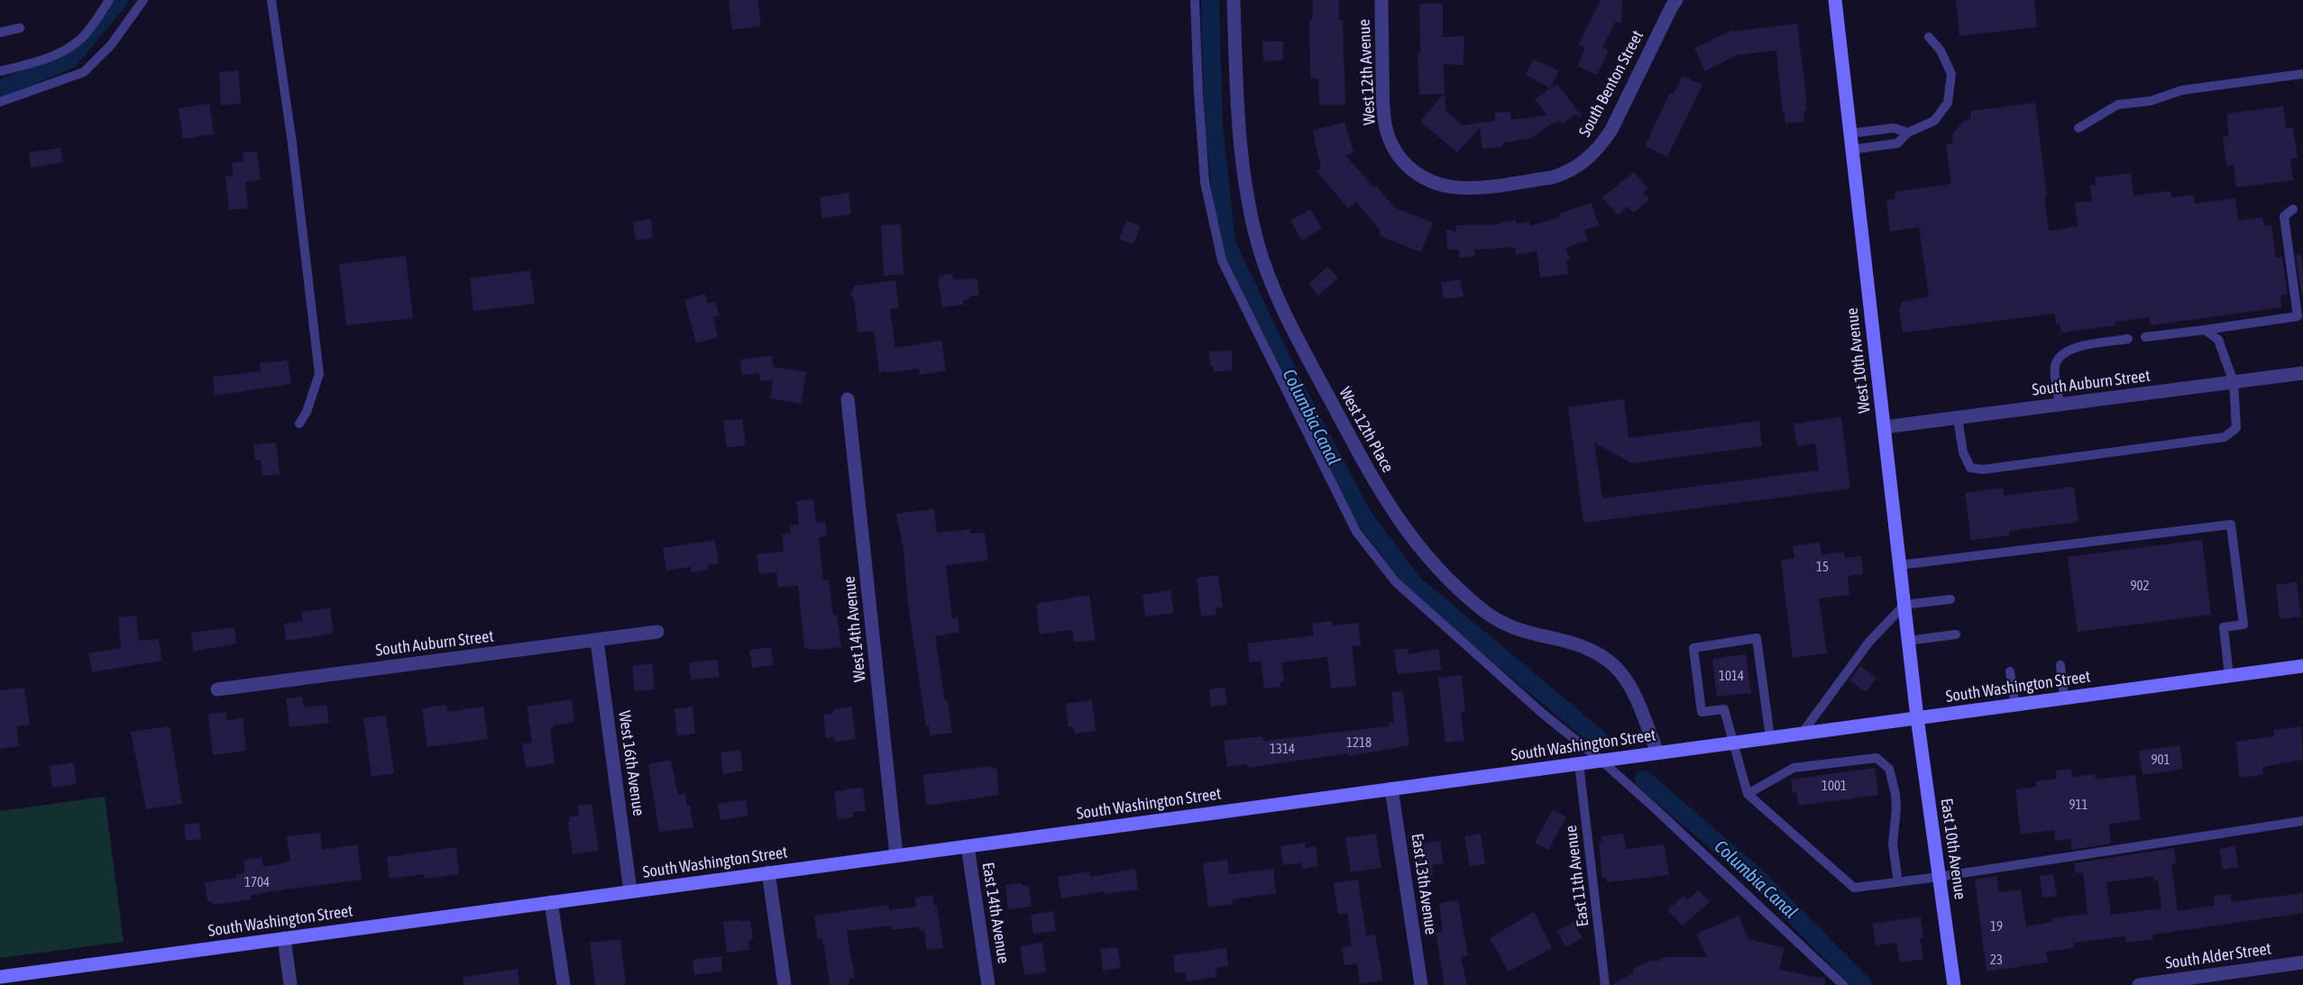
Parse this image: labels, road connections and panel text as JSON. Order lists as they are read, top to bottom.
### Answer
{
  "streets": {
    "main road": ["West 10th Avenue", "South Washington Street", "East 10th Avenue"],
    "street": [
      "West 12th Avenue",
      "South Benton Street",
      "South Auburn Street",
      "West 12th Place",
      "West 14th Avenue",
      "West 16th Avenue",
      "East 13th Avenue",
      "East 14th Avenue",
      "South Alder Street"
    ],
    "lane": ["East 11th Avenue"]
  },
  "crossings": [
    ["West 12th Avenue", "South Benton Street"],
    ["West 10th Avenue", "South Auburn Street"],
    ["West 10th Avenue", "South Washington Street"],
    ["West 10th Avenue", "East 10th Avenue"],
    ["South Auburn Street", "West 16th Avenue"],
    ["West 12th Place", "South Washington Street"],
    ["West 14th Avenue", "South Washington Street"],
    ["South Washington Street", "West 16th Avenue"],
    ["South Washington Street", "East 10th Avenue"],
    ["South Washington Street", "East 11th Avenue"],
    ["South Washington Street", "East 13th Avenue"],
    ["South Washington Street", "East 14th Avenue"]
  ],
  "water": ["Columbia Canal"],
  "house_numbers": [
    "15",
    "902",
    "1014",
    "1218",
    "1314",
    "901",
    "1001",
    "911",
    "1704",
    "19",
    "23"
  ]
}
